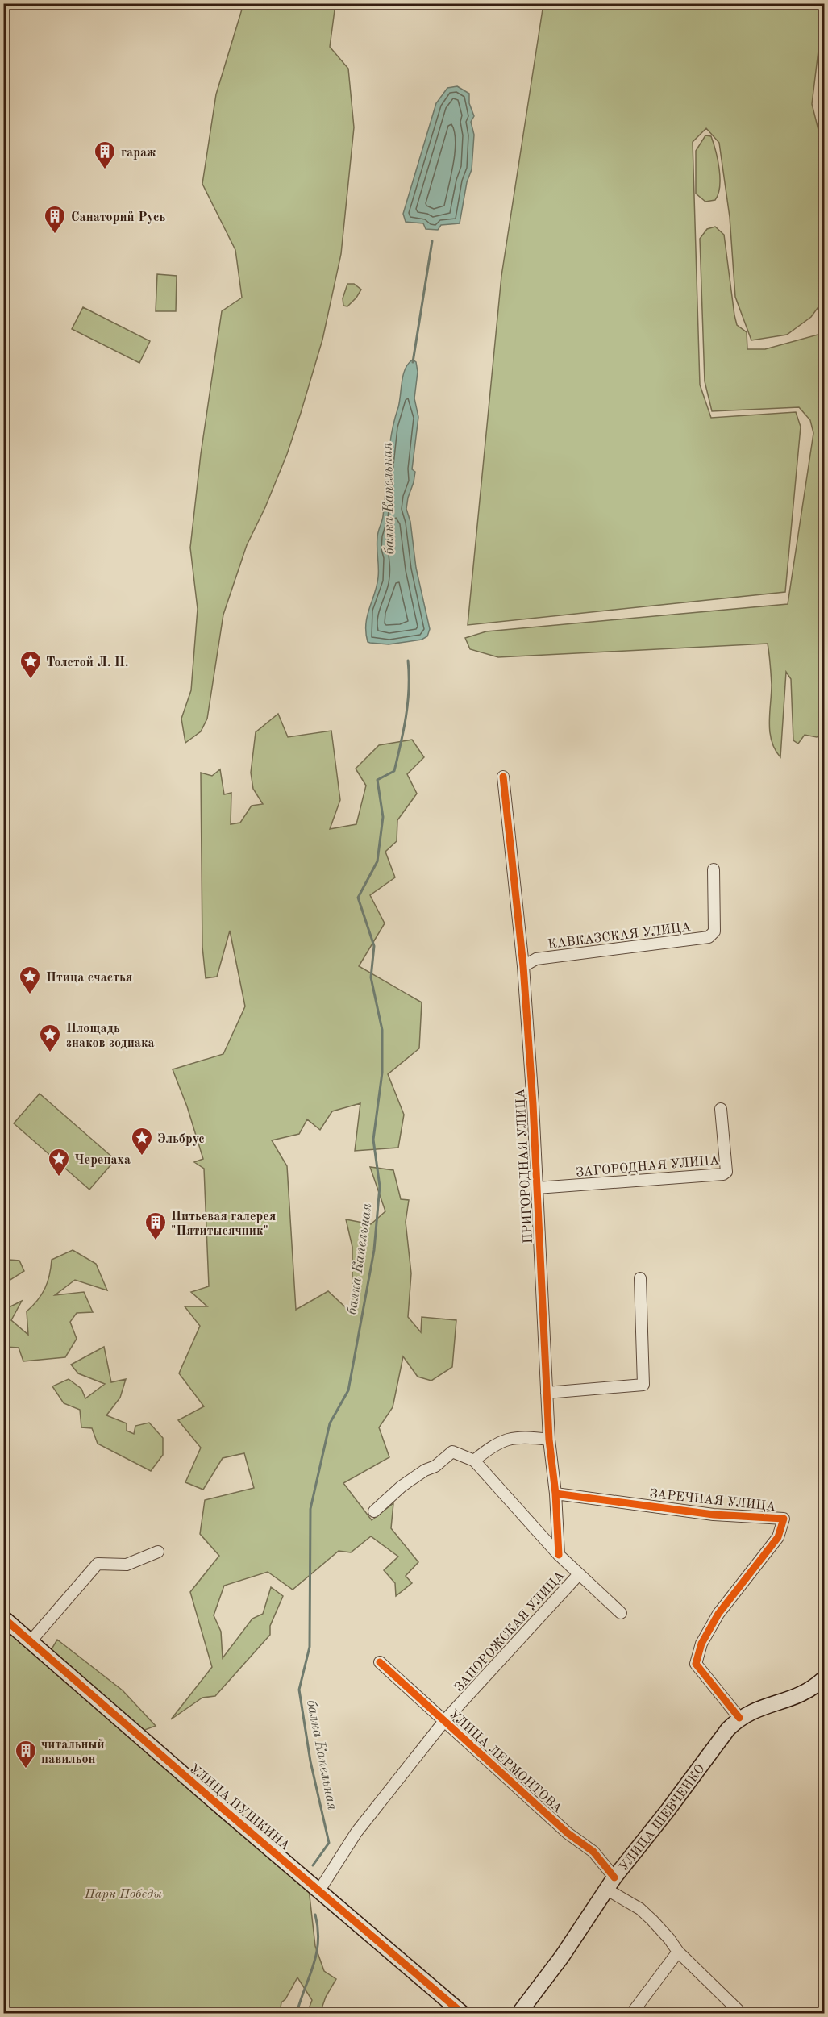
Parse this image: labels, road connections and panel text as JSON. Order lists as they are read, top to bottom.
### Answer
{
  "streets": {
    "street": [
      "КАВКАЗСКАЯ УЛИЦА",
      "ЗАГОРОДНАЯ УЛИЦА",
      "ПРИГОРОДНАЯ УЛИЦА",
      "ЗАРЕЧНАЯ УЛИЦА",
      "ЗАПОРОЖСКАЯ УЛИЦА",
      "УЛИЦА ЛЕРМОНТОВА",
      "УЛИЦА ПУШКИНА",
      "УЛИЦА ШЕВЧЕНКО"
    ]
  },
  "crossings": [
    ["КАВКАЗСКАЯ УЛИЦА", "ПРИГОРОДНАЯ УЛИЦА"],
    ["ЗАГОРОДНАЯ УЛИЦА", "ПРИГОРОДНАЯ УЛИЦА"],
    ["ПРИГОРОДНАЯ УЛИЦА", "ЗАРЕЧНАЯ УЛИЦА"],
    ["ЗАРЕЧНАЯ УЛИЦА", "УЛИЦА ШЕВЧЕНКО"],
    ["ЗАПОРОЖСКАЯ УЛИЦА", "УЛИЦА ЛЕРМОНТОВА"],
    ["ЗАПОРОЖСКАЯ УЛИЦА", "УЛИЦА ПУШКИНА"],
    ["УЛИЦА ЛЕРМОНТОВА", "УЛИЦА ШЕВЧЕНКО"]
  ],
  "water": ["балка Капельная"],
  "parks": ["Парк Победы"],
  "places": {
    "building": [
      "гараж",
      "Санаторий Русь",
      "Питьевая галерея \"Пятитысячник\"",
      "читальный павильон"
    ],
    "place": [
      "Толстой Л. Н.",
      "Птица счастья",
      "Площадь знаков зодиака",
      "Эльбрус",
      "Черепаха"
    ]
  }
}
